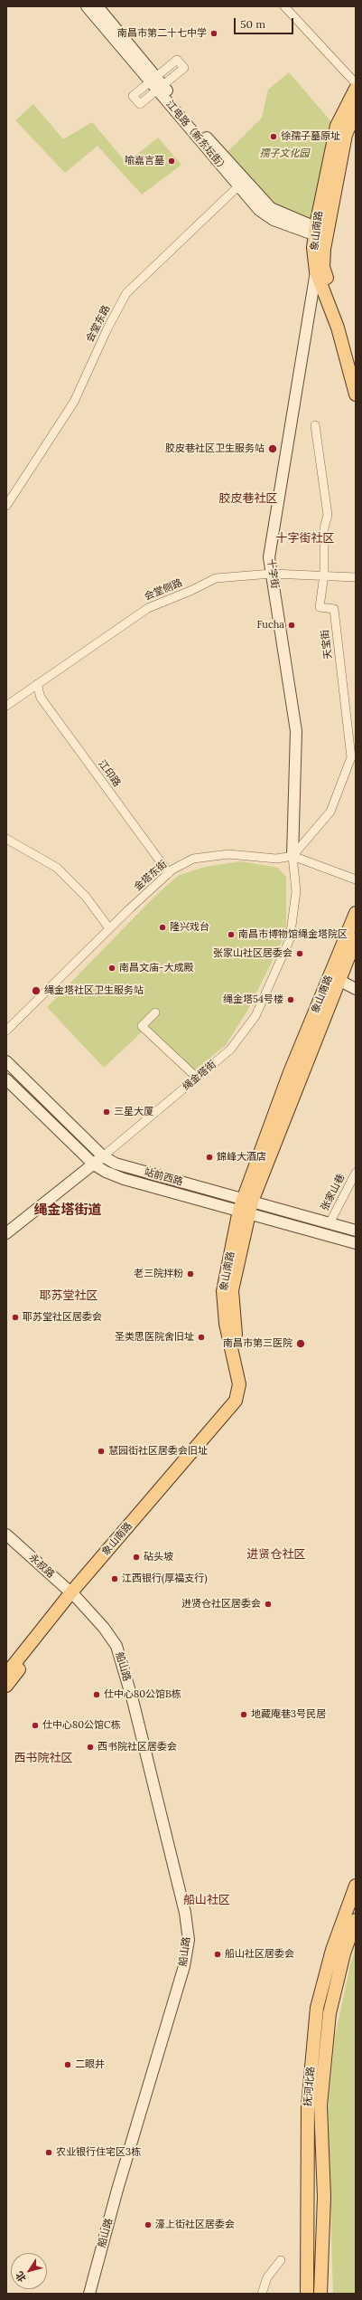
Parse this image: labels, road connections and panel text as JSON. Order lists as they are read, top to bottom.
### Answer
{
  "streets": {
    "main road": ["象山南路", "抚河北路"],
    "street": [
      "江电路（新东坛街）",
      "会堂东路",
      "十字街",
      "会堂侧路",
      "天宝街",
      "江印路",
      "金塔东街",
      "绳金塔街",
      "站前西路",
      "张家山巷",
      "永叔路",
      "船山路"
    ]
  },
  "crossings": [
    ["江电路（新东坛街）", "象山南路"],
    ["江电路（新东坛街）", "会堂东路"],
    ["象山南路", "十字街"],
    ["象山南路", "站前西路"],
    ["象山南路", "永叔路"],
    ["象山南路", "船山路"],
    ["十字街", "会堂侧路"],
    ["十字街", "天宝街"],
    ["十字街", "金塔东街"],
    ["十字街", "绳金塔街"],
    ["会堂侧路", "天宝街"],
    ["会堂侧路", "江印路"],
    ["天宝街", "金塔东街"],
    ["天宝街", "绳金塔街"],
    ["江印路", "金塔东街"],
    ["金塔东街", "绳金塔街"],
    ["绳金塔街", "站前西路"],
    ["站前西路", "张家山巷"],
    ["永叔路", "船山路"]
  ],
  "districts": [
    "胶皮巷社区",
    "十字街社区",
    "绳金塔街道",
    "耶苏堂社区",
    "进贤仓社区",
    "西书院社区",
    "船山社区"
  ],
  "parks": ["孺子文化园"],
  "places": [
    "南昌市第二十七中学",
    "徐孺子墓原址",
    "喻嘉言墓",
    "胶皮巷社区卫生服务站",
    "Fucha",
    "隆兴戏台",
    "南昌市博物馆绳金塔院区",
    "张家山社区居委会",
    "南昌文庙-大成殿",
    "绳金塔社区卫生服务站",
    "绳金塔54号楼",
    "三星大厦",
    "錦峰大酒店",
    "老三院拌粉",
    "耶苏堂社区居委会",
    "圣类思医院舍旧址",
    "南昌市第三医院",
    "慧园街社区居委会旧址",
    "砧头坡",
    "江西银行(厚福支行)",
    "进贤仓社区居委会",
    "仕中心80公馆B栋",
    "地藏庵巷3号民居",
    "仕中心80公馆C栋",
    "西书院社区居委会",
    "船山社区居委会",
    "二眼井",
    "农业银行住宅区3栋",
    "濠上街社区居委会"
  ],
  "scale_bar": "50 m",
  "north": "bottom left"
}
